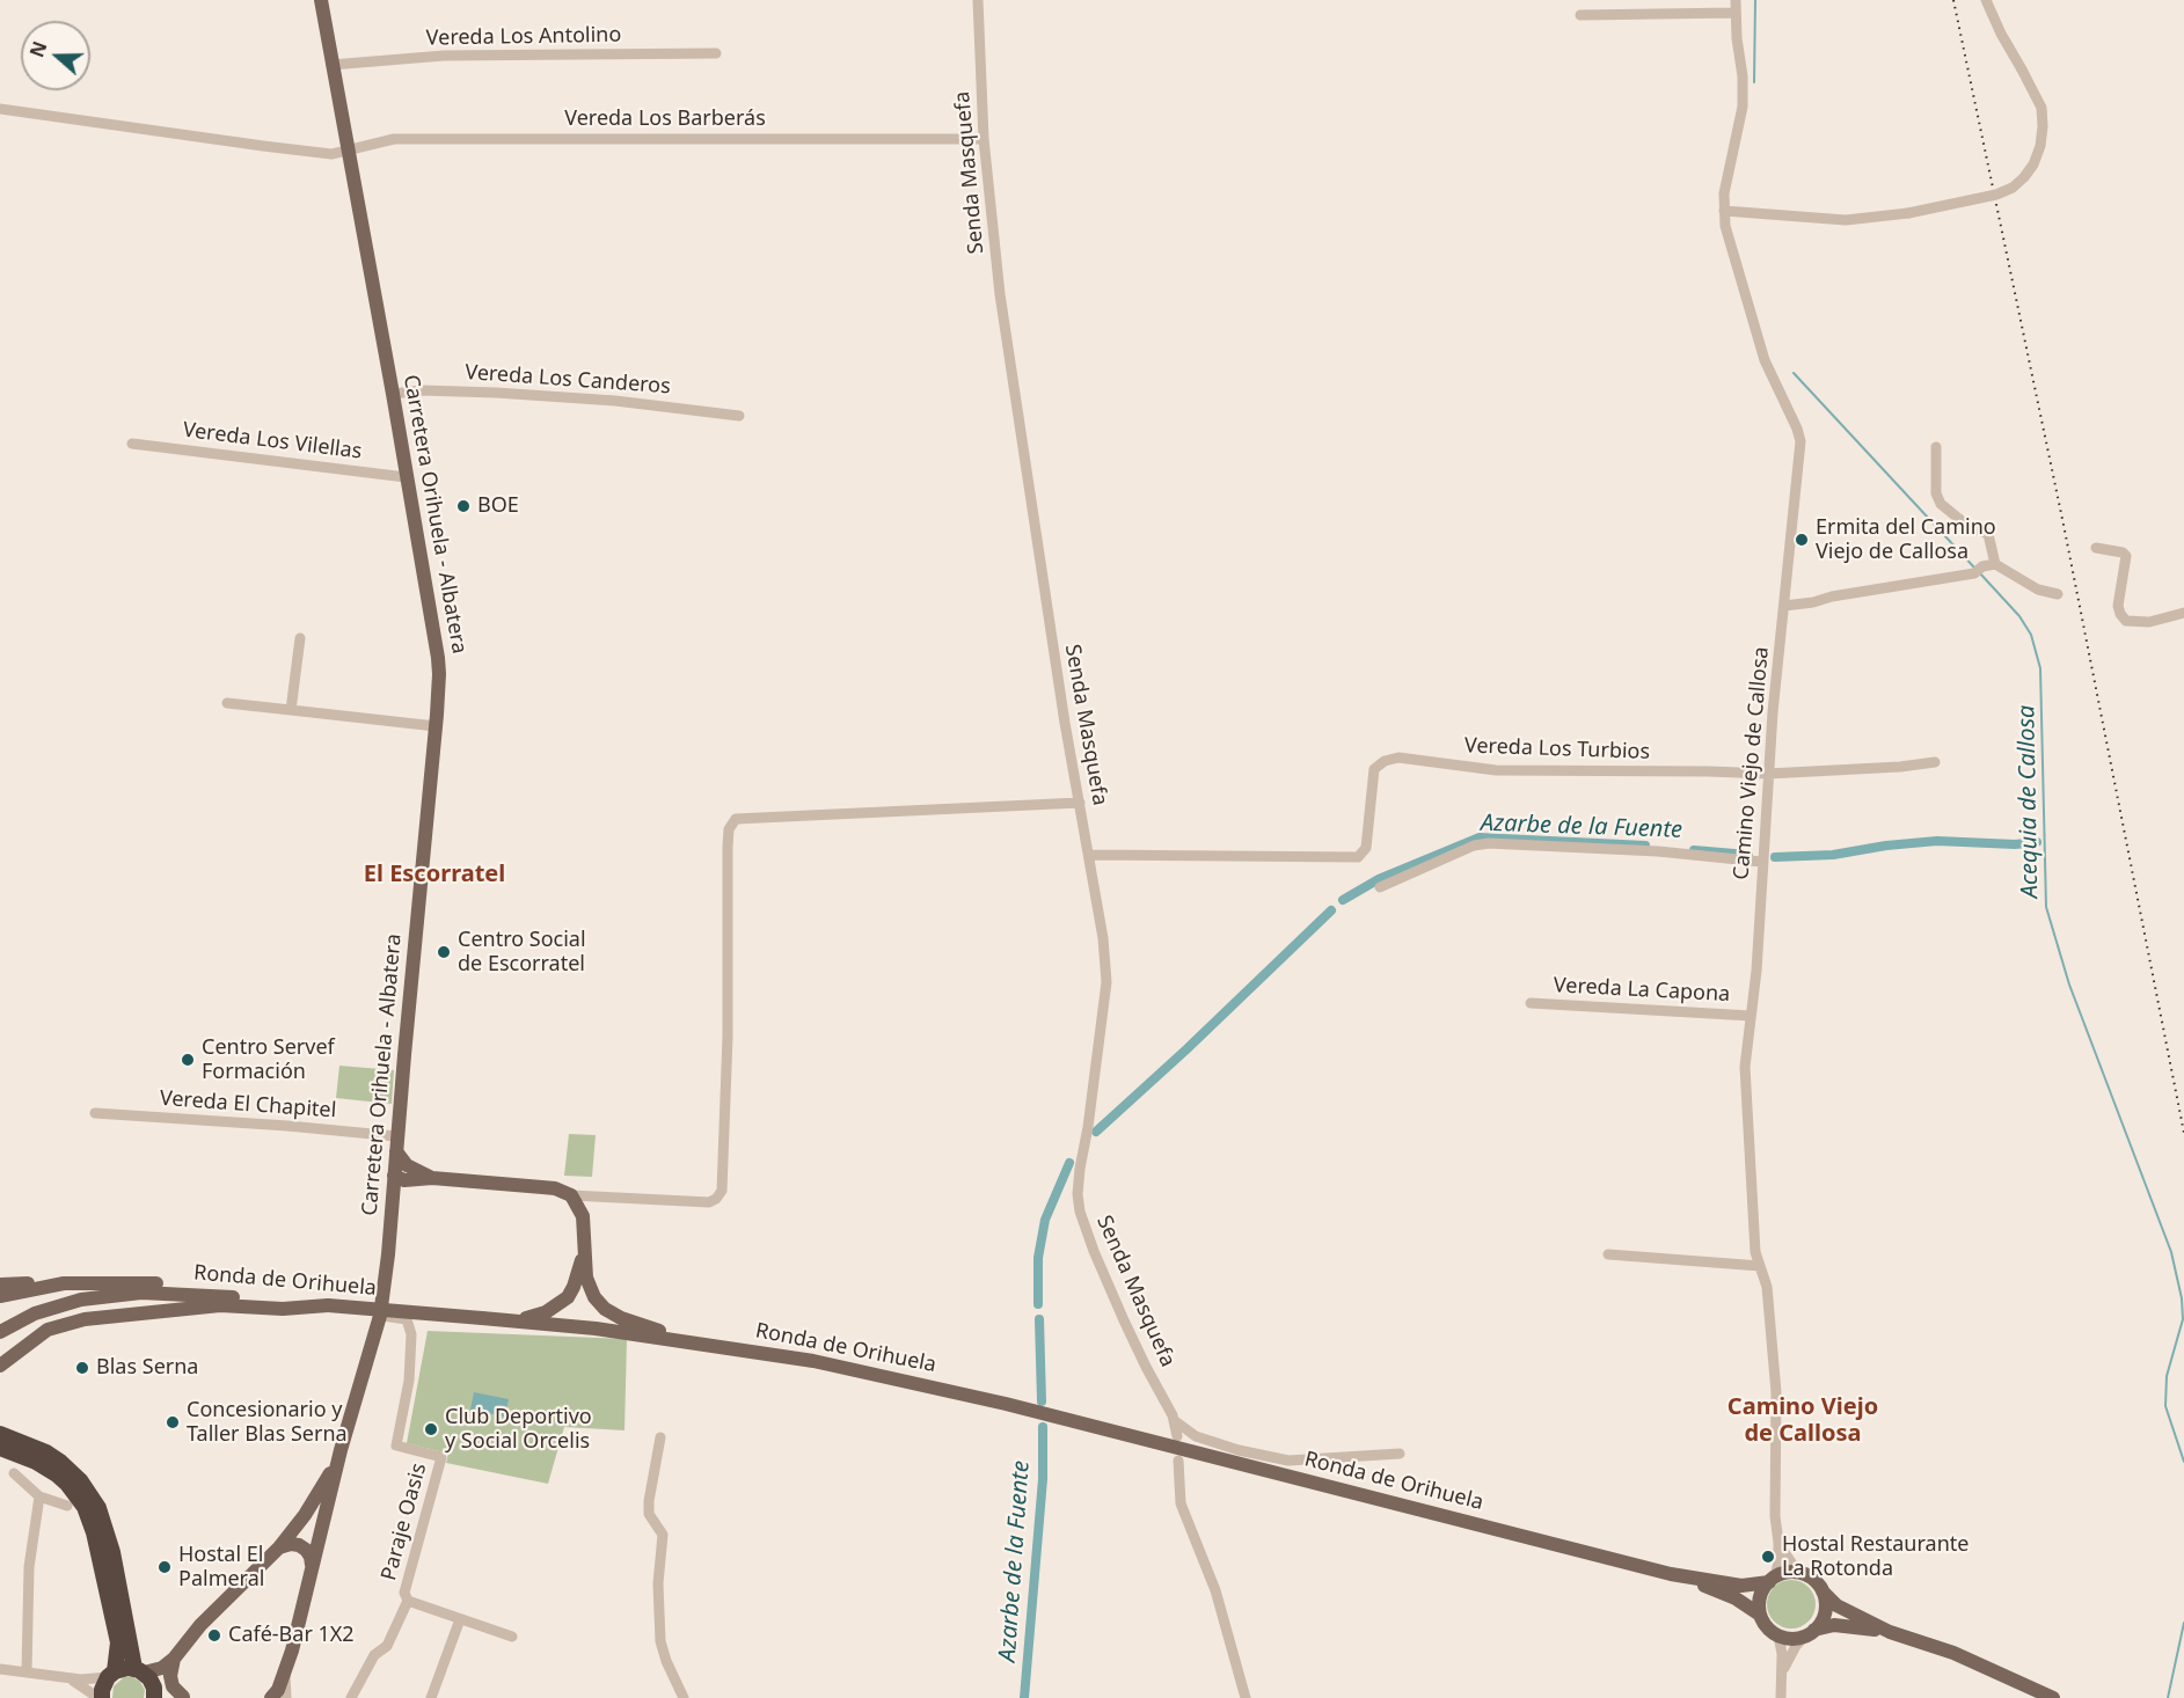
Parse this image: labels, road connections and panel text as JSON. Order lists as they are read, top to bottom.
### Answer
{
  "streets": {
    "main road": ["Carretera Orihuela - Albatera", "Ronda de Orihuela"],
    "street": [
      "Vereda Los Antolino",
      "Vereda Los Barberás",
      "Senda Masquefa",
      "Vereda Los Canderos",
      "Vereda Los Vilellas",
      "Vereda Los Turbios",
      "Camino Viejo de Callosa",
      "Vereda La Capona",
      "Vereda El Chapitel",
      "Paraje Oasis"
    ]
  },
  "crossings": [
    ["Vereda Los Antolino", "Carretera Orihuela - Albatera"],
    ["Vereda Los Barberás", "Senda Masquefa"],
    ["Vereda Los Barberás", "Carretera Orihuela - Albatera"],
    ["Senda Masquefa", "Vereda Los Turbios"],
    ["Vereda Los Canderos", "Carretera Orihuela - Albatera"],
    ["Vereda Los Vilellas", "Carretera Orihuela - Albatera"],
    ["Carretera Orihuela - Albatera", "Vereda El Chapitel"],
    ["Carretera Orihuela - Albatera", "Paraje Oasis"],
    ["Vereda Los Turbios", "Camino Viejo de Callosa"],
    ["Camino Viejo de Callosa", "Vereda La Capona"]
  ],
  "districts": ["El Escorratel", "Camino Viejo de Callosa"],
  "water": ["Acequia de Callosa", "Azarbe de la Fuente"],
  "places": [
    "BOE",
    "Ermita del Camino Viejo de Callosa",
    "Centro Social de Escorratel",
    "Centro Servef Formación",
    "Blas Serna",
    "Concesionario y Taller Blas Serna",
    "Club Deportivo y Social Orcelis",
    "Hostal Restaurante La Rotonda",
    "Hostal El Palmeral",
    "Café-Bar 1X2"
  ],
  "north": "left"
}
